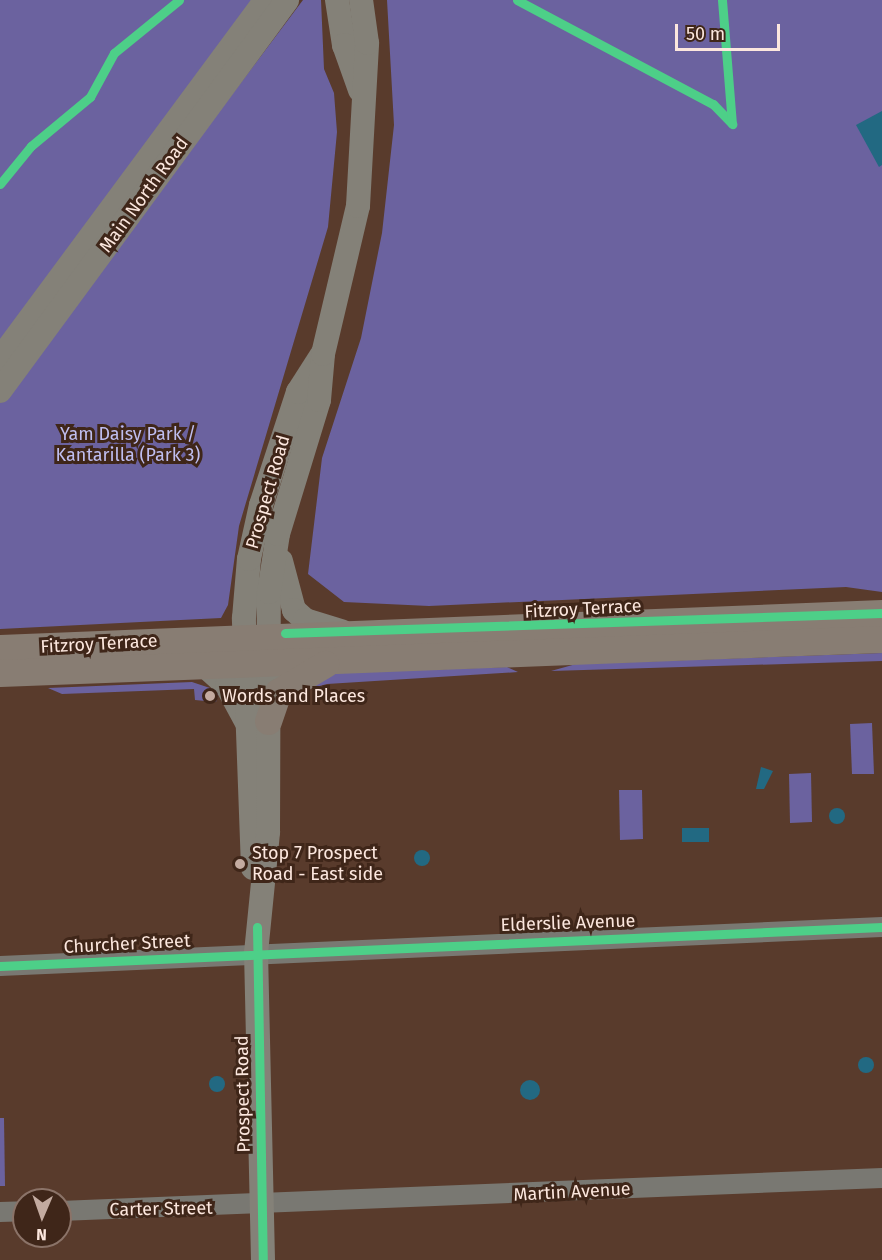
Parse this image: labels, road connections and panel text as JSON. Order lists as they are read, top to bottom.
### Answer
{
  "streets": {
    "highway": ["Fitzroy Terrace"],
    "main road": ["Main North Road", "Prospect Road"],
    "street": [
      "Elderslie Avenue",
      "Churcher Street",
      "Martin Avenue",
      "Carter Street"
    ]
  },
  "crossings": [
    ["Prospect Road", "Fitzroy Terrace"],
    ["Prospect Road", "Elderslie Avenue"],
    ["Prospect Road", "Churcher Street"],
    ["Prospect Road", "Martin Avenue"],
    ["Prospect Road", "Carter Street"],
    ["Elderslie Avenue", "Churcher Street"],
    ["Martin Avenue", "Carter Street"]
  ],
  "parks": ["Yam Daisy Park / Kantarilla (Park 3)"],
  "places": ["Words and Places", "Stop 7 Prospect Road - East side"],
  "scale_bar": "50 m",
  "north": "bottom"
}
